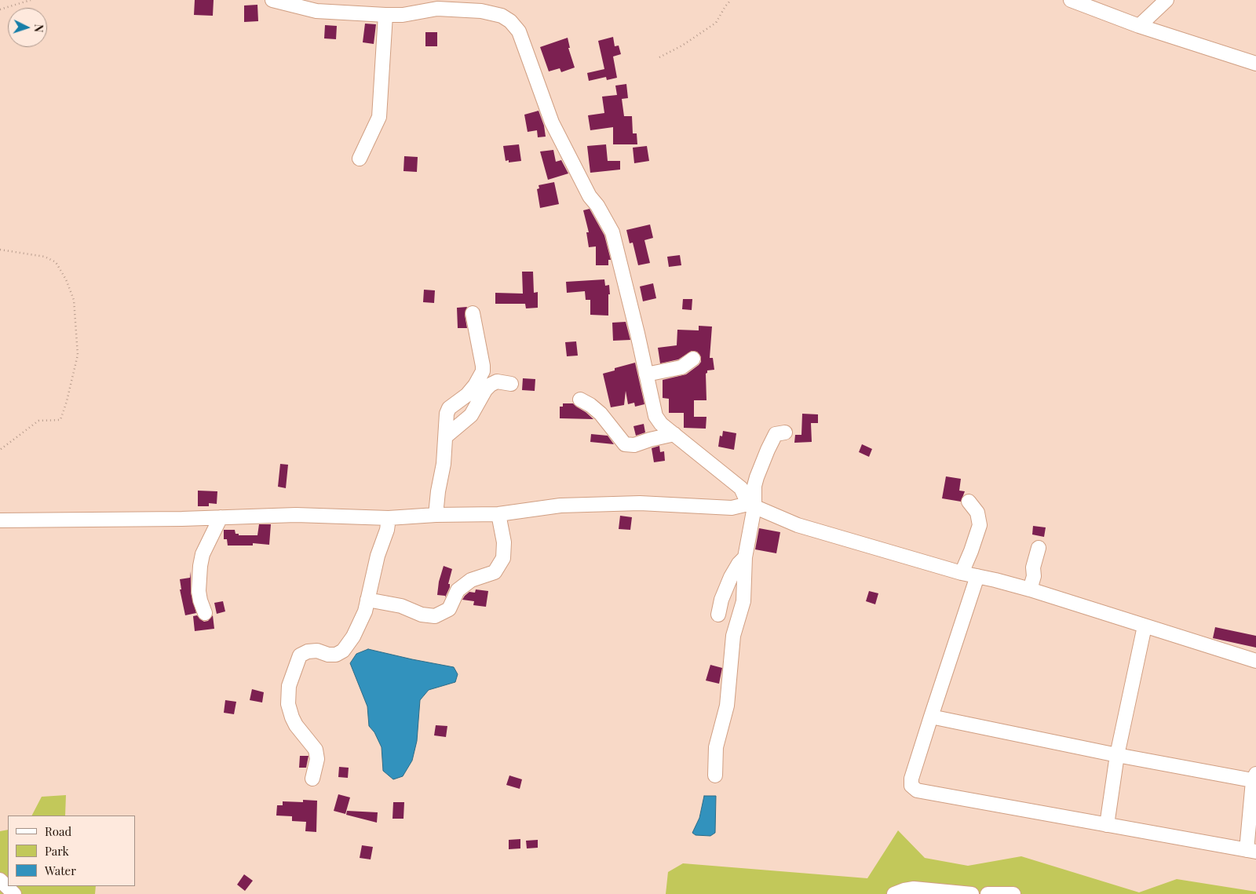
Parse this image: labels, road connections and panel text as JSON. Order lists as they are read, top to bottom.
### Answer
{
  "legend": ["Road", "Park", "Water"],
  "north": "right"
}
